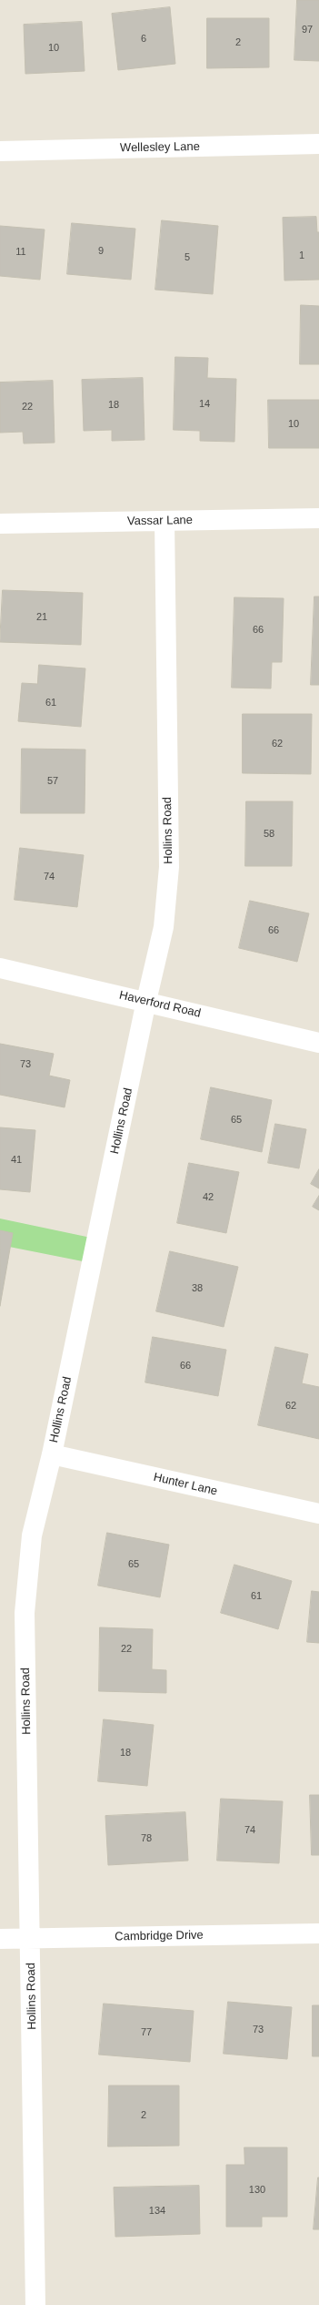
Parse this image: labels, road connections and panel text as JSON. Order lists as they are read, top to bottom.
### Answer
{
  "streets": {
    "street": [
      "Wellesley Lane",
      "Vassar Lane",
      "Hollins Road",
      "Haverford Road",
      "Hunter Lane",
      "Cambridge Drive"
    ]
  },
  "crossings": [
    ["Vassar Lane", "Hollins Road"],
    ["Hollins Road", "Haverford Road"],
    ["Hollins Road", "Hunter Lane"],
    ["Hollins Road", "Cambridge Drive"]
  ],
  "house_numbers": [
    "97",
    "6",
    "2",
    "10",
    "9",
    "11",
    "1",
    "5",
    "14",
    "18",
    "22",
    "10",
    "21",
    "66",
    "61",
    "62",
    "57",
    "58",
    "74",
    "66",
    "73",
    "65",
    "41",
    "42",
    "38",
    "66",
    "62",
    "65",
    "61",
    "22",
    "18",
    "74",
    "78",
    "73",
    "77",
    "2",
    "130",
    "134"
  ]
}
